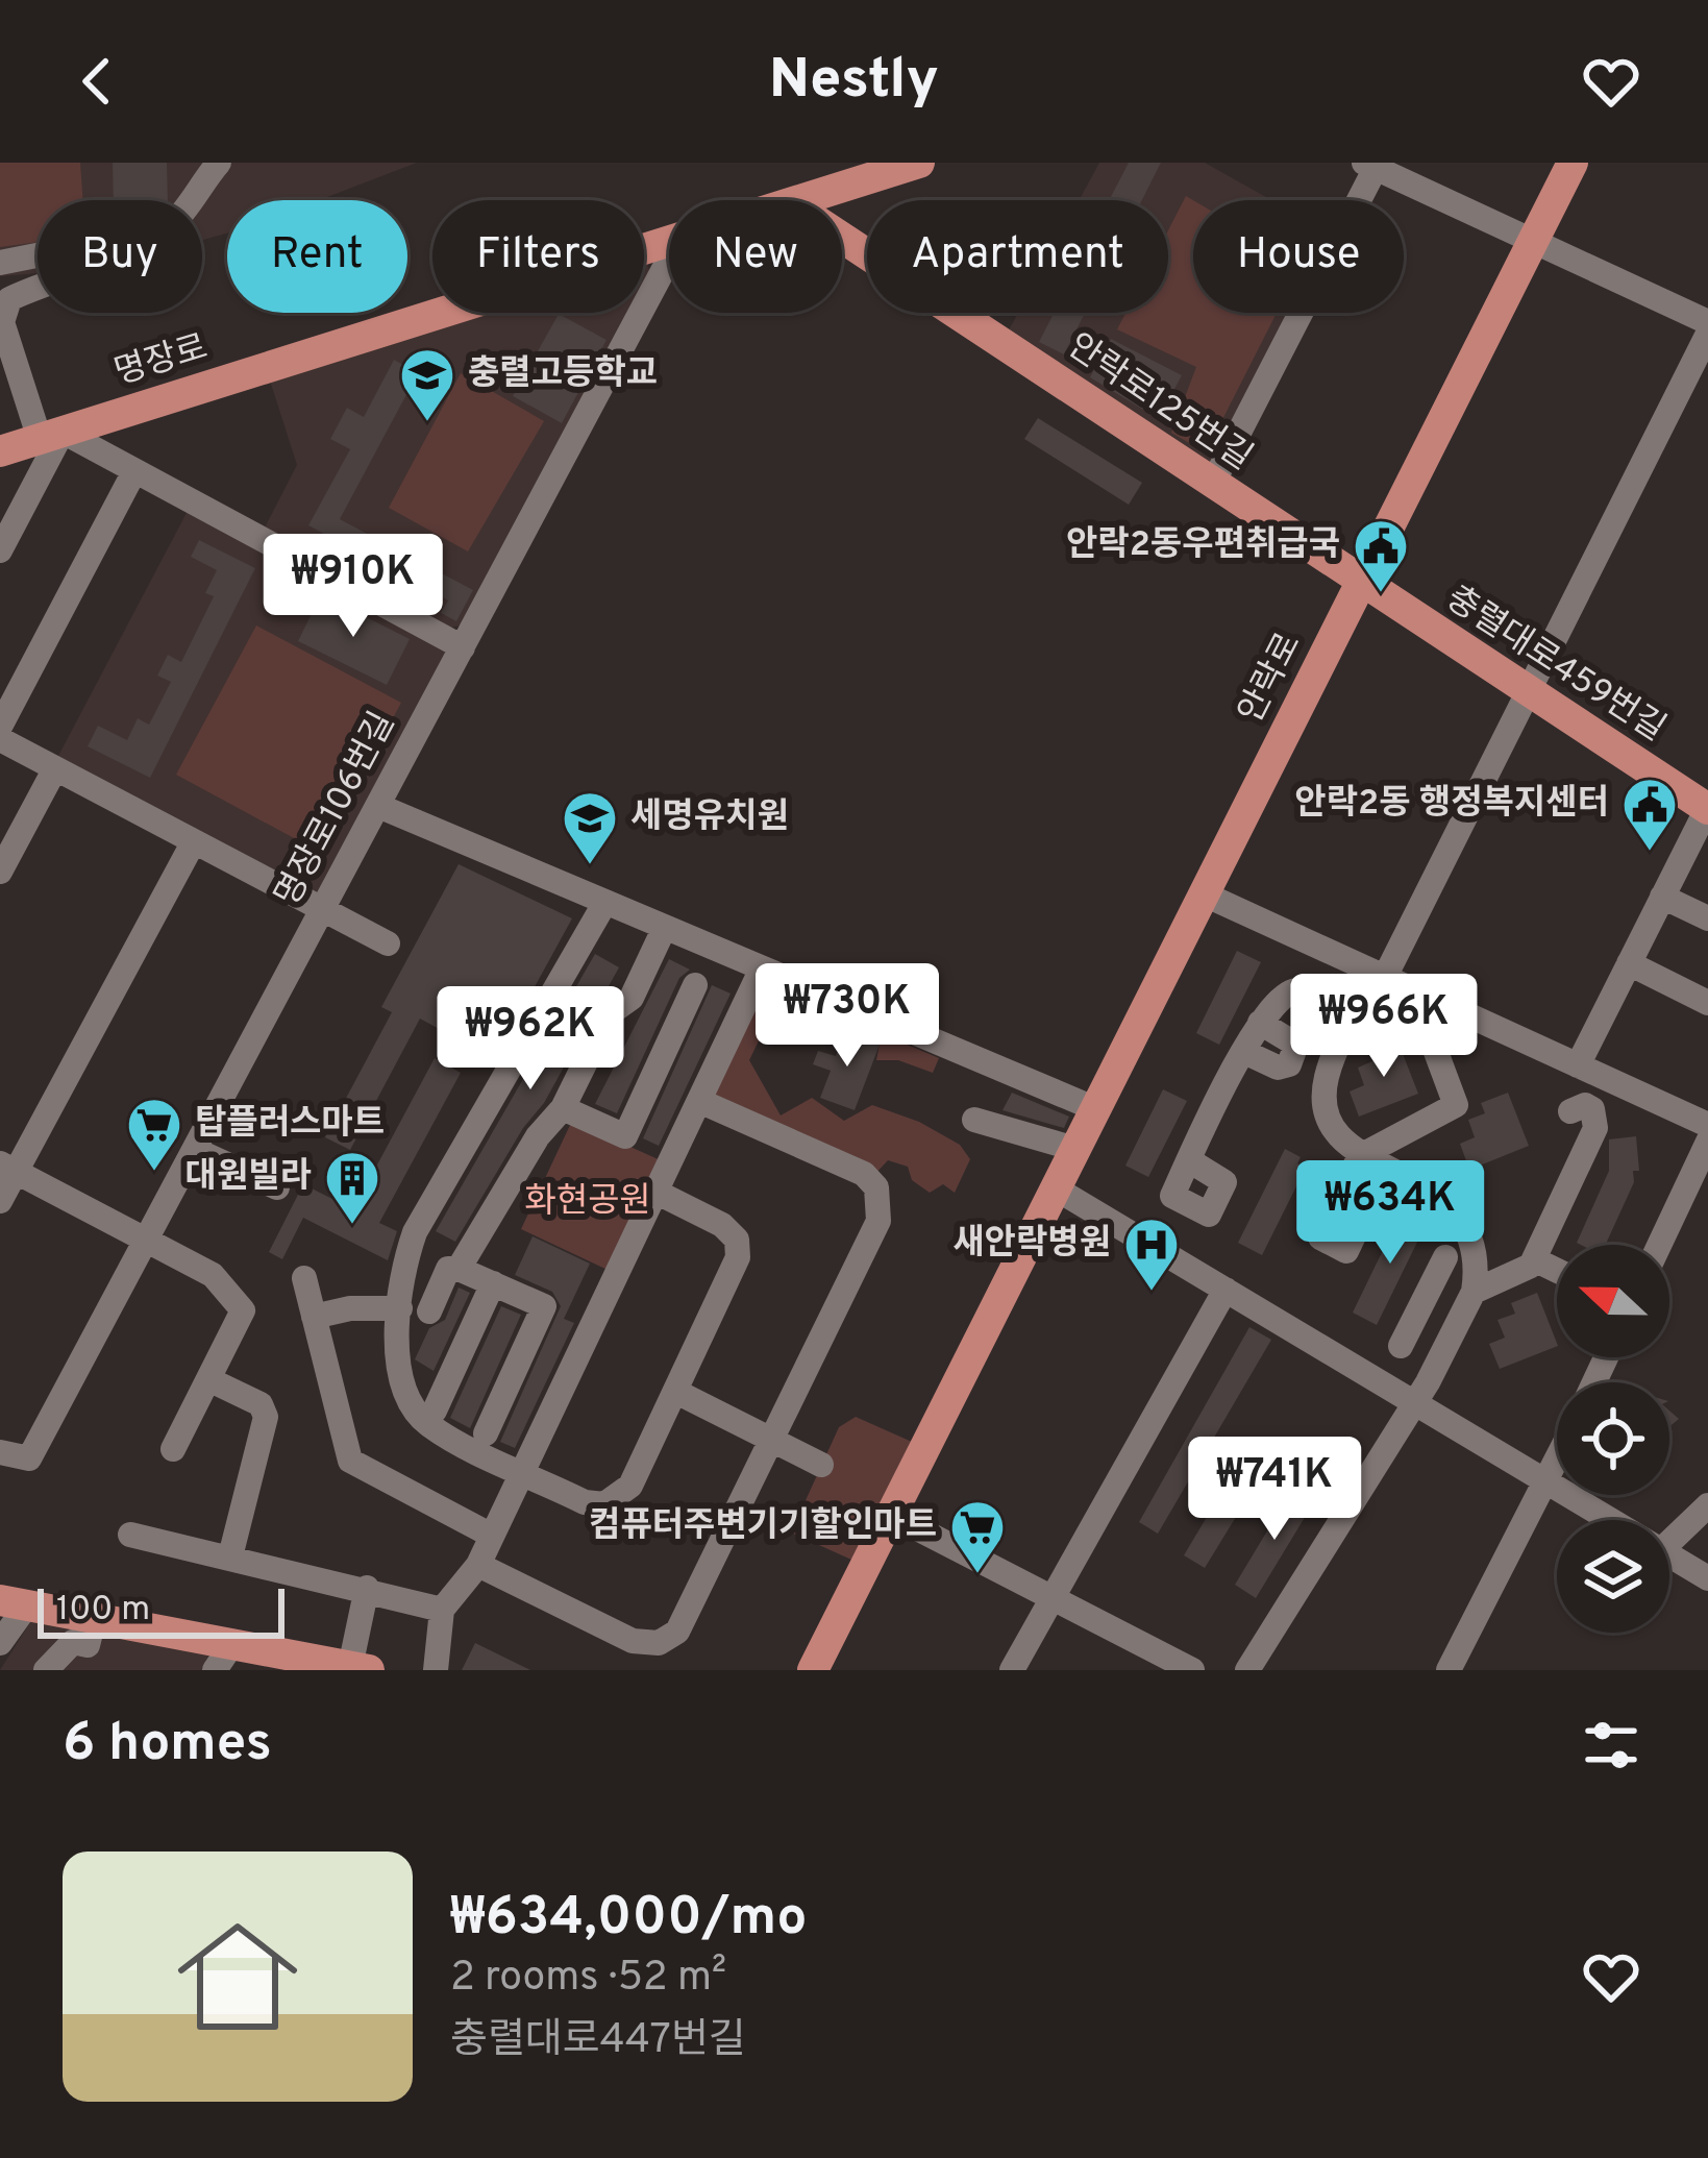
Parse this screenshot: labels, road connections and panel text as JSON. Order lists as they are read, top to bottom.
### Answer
{
  "streets": {
    "main road": [
      "명장로",
      "안락로125번길",
      "충렬대로459번길",
      "안락로"
    ],
    "street": ["명장로106번길"]
  },
  "crossings": [
    ["안락로125번길", "충렬대로459번길"],
    ["안락로125번길", "안락로"],
    ["충렬대로459번길", "안락로"]
  ],
  "parks": ["화현공원"],
  "places": {
    "school or university": ["충렬고등학교", "세명유치원"],
    "public building": ["안락2동우편취급국", "안락2동 행정복지센터"],
    "supermarket": ["탑플러스마트", "컴퓨터주변기기할인마트"],
    "building": ["대원빌라"],
    "hospital": ["새안락병원"]
  },
  "scale_bar": "100 m",
  "north": "left",
  "page": {
    "header": "Nestly",
    "chip": [
      "Buy",
      "Rent",
      "Filters",
      "New",
      "Apartment",
      "House"
    ],
    "price": [
      "₩910K",
      "₩730K",
      "₩966K",
      "₩962K",
      "₩634K",
      "₩741K"
    ],
    "scale": "100 m",
    "heading": "6 homes",
    "list": [
      {
        "name": "₩634,000/mo",
        "note": "2 rooms · 52 m² · 충렬대로447번길"
      }
    ]
  }
}
